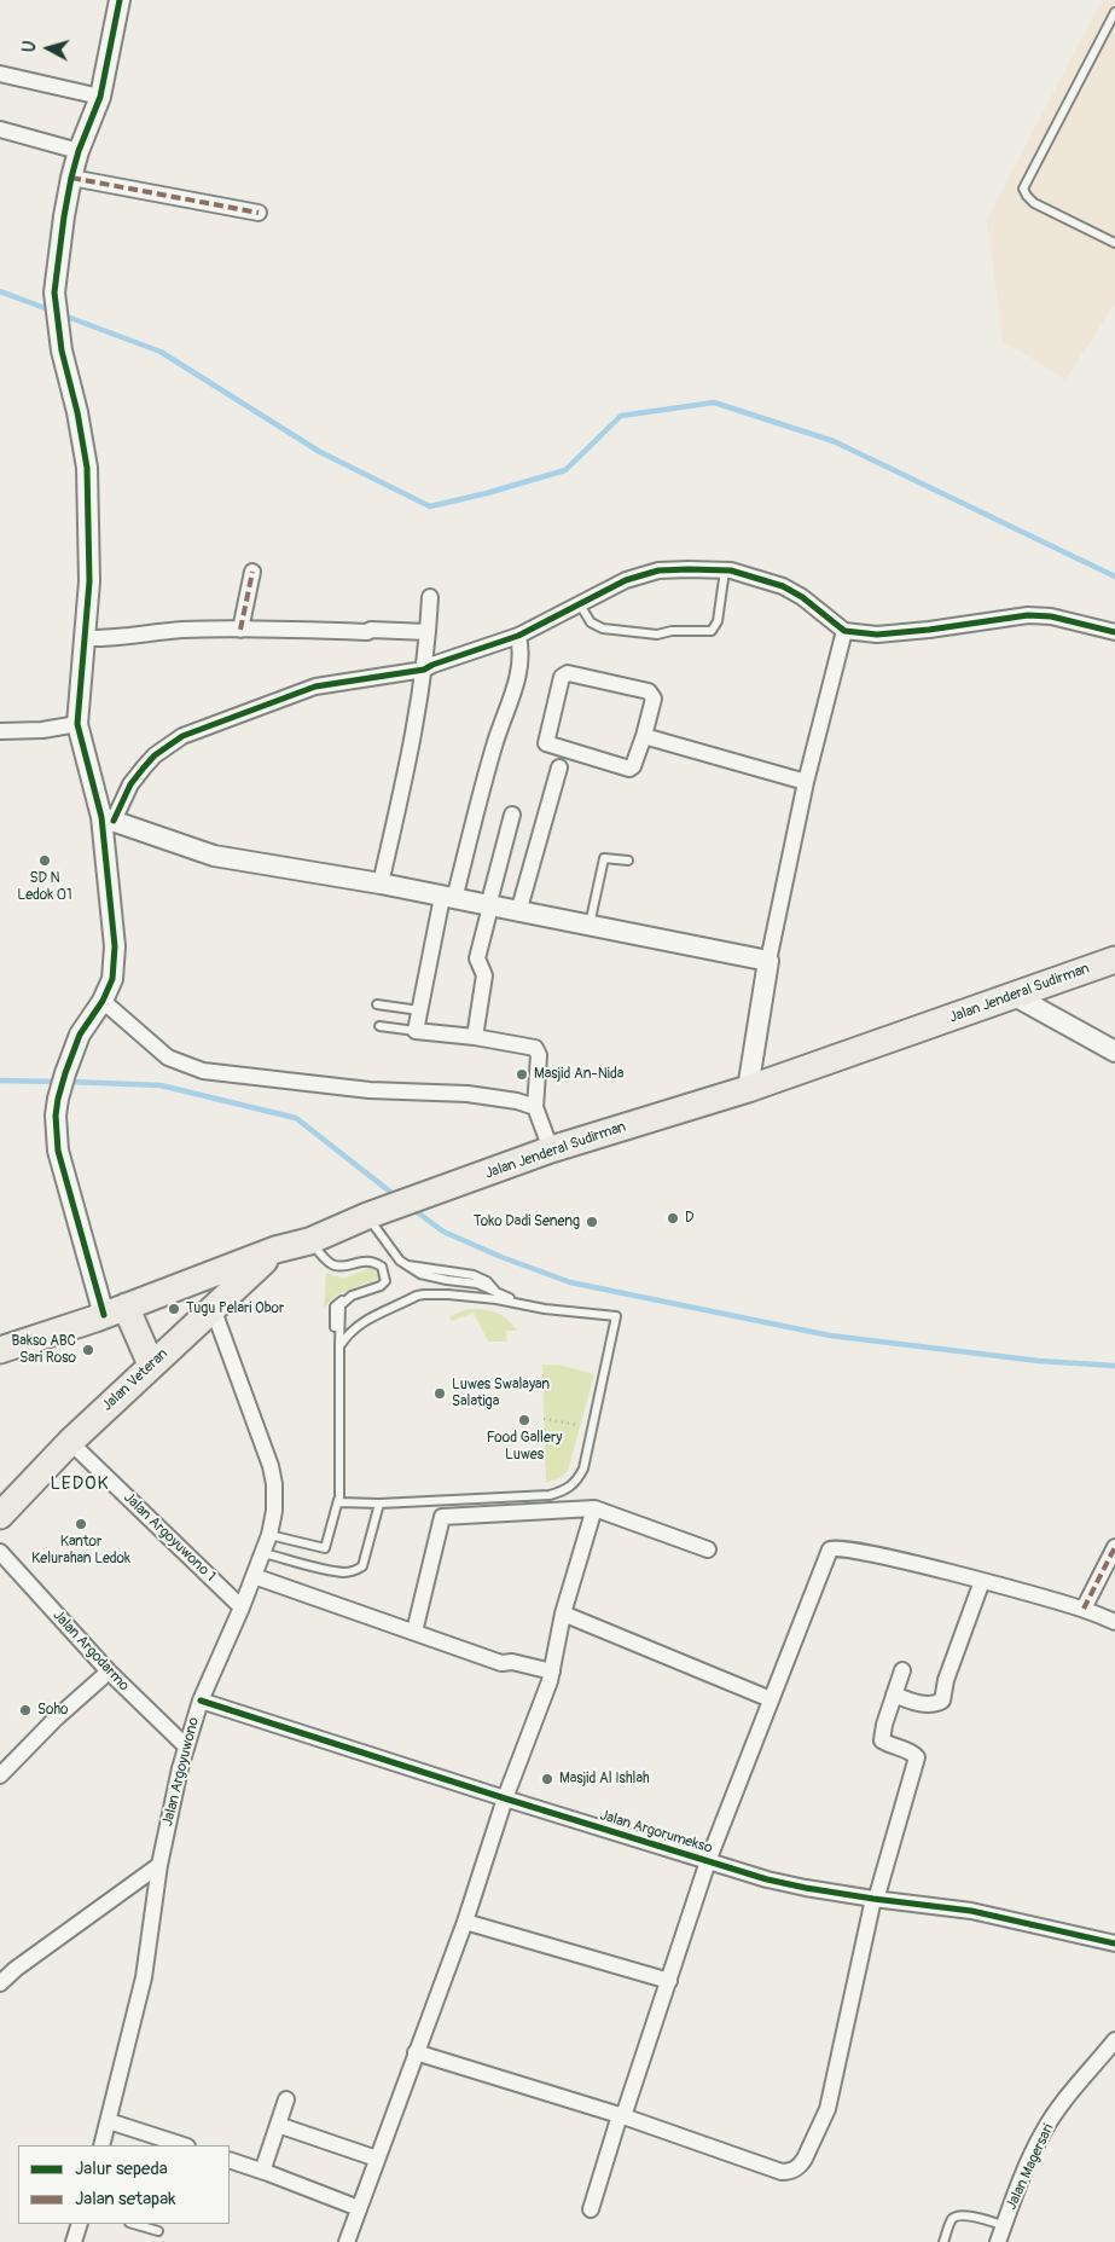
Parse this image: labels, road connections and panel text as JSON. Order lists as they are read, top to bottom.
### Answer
{
  "streets": {
    "main road": ["Jalan Jenderal Sudirman", "Jalan Veteran"],
    "street": [
      "Jalan Argoyuwono 1",
      "Jalan Argodarmo",
      "Jalan Argoyuwono",
      "Jalan Argorumekso",
      "Jalan Magersari"
    ]
  },
  "crossings": [
    ["Jalan Jenderal Sudirman", "Jalan Veteran"],
    ["Jalan Veteran", "Jalan Argoyuwono 1"],
    ["Jalan Veteran", "Jalan Argoyuwono"],
    ["Jalan Argoyuwono 1", "Jalan Argoyuwono"],
    ["Jalan Argodarmo", "Jalan Argoyuwono"],
    ["Jalan Argoyuwono", "Jalan Argorumekso"]
  ],
  "districts": ["LEDOK"],
  "places": [
    "SD N Ledok 01",
    "Masjid An-Nida",
    "D",
    "Toko Dadi Seneng",
    "Tugu Pelari Obor",
    "Bakso ABC Sari Roso",
    "Luwes Swalayan Salatiga",
    "Food Gallery Luwes",
    "Kantor Kelurahan Ledok",
    "Soho",
    "Masjid Al Ishlah"
  ],
  "legend": ["Jalur sepeda", "Jalan setapak"],
  "north": "left"
}
